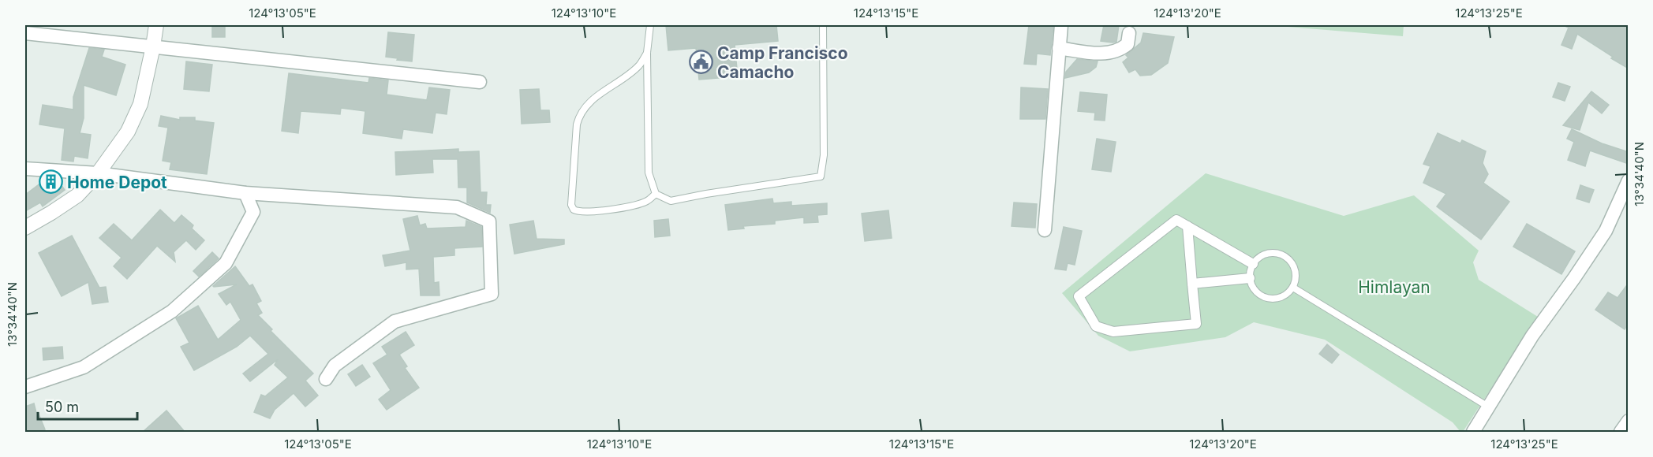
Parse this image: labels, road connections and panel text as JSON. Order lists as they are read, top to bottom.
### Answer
{
  "parks": ["Himlayan"],
  "places": {
    "public building": ["Camp Francisco Camacho"],
    "building": ["Home Depot"]
  },
  "scale_bar": "50 m",
  "coordinates": [
    "124°13'05\"E",
    "124°13'10\"E",
    "124°13'15\"E",
    "124°13'20\"E",
    "124°13'25\"E",
    "13°34'40\"N"
  ]
}
